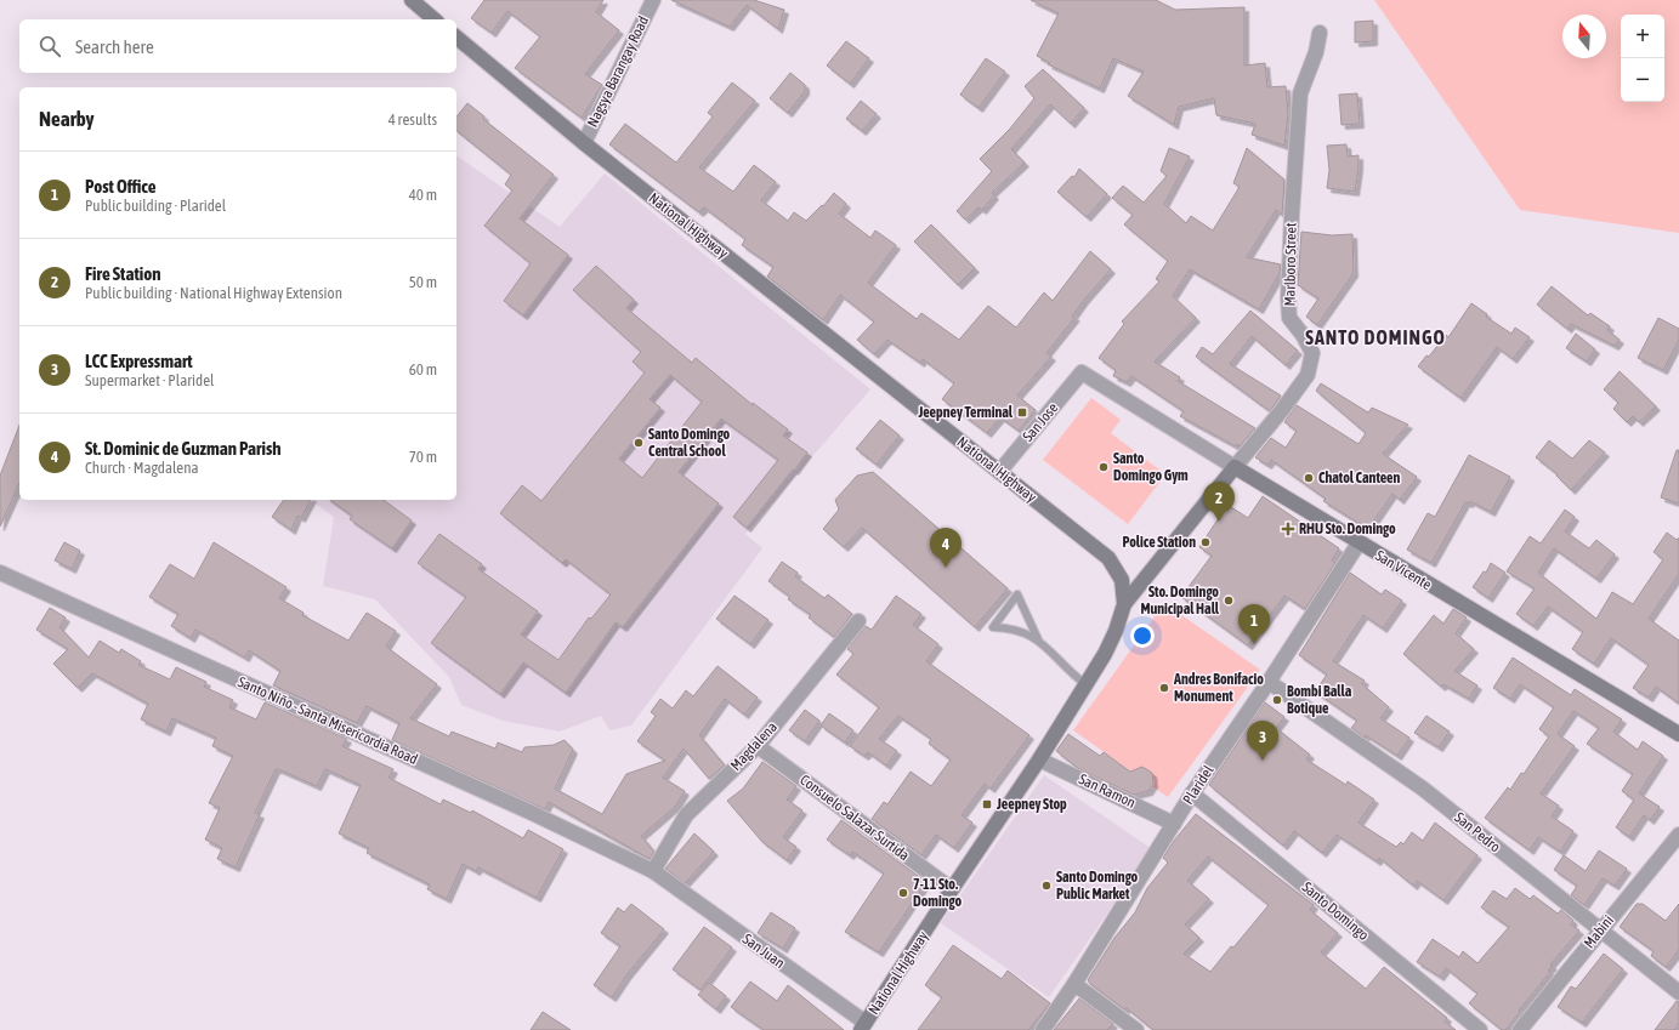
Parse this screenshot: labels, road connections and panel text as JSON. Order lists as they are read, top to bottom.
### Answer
{
  "streets": {
    "main road": ["National Highway", "San Vicente"],
    "street": [
      "Nagsya Barangay Road",
      "Marlboro Street",
      "San Jose",
      "Santo Niño - Santa Misericordia Road",
      "Magdalena",
      "Plaridel",
      "San Ramon",
      "Consuelo Salazar Surtida",
      "San Pedro",
      "Santo Domingo",
      "Mabini",
      "San Juan"
    ]
  },
  "crossings": [
    ["Nagsya Barangay Road", "National Highway"],
    ["National Highway", "San Jose"],
    ["National Highway", "San Ramon"],
    ["National Highway", "Consuelo Salazar Surtida"],
    ["National Highway", "San Juan"],
    ["Marlboro Street", "San Vicente"],
    ["San Jose", "San Vicente"],
    ["San Vicente", "Plaridel"],
    ["Santo Niño - Santa Misericordia Road", "Magdalena"],
    ["Santo Niño - Santa Misericordia Road", "San Juan"],
    ["Magdalena", "Consuelo Salazar Surtida"],
    ["Magdalena", "San Juan"],
    ["Plaridel", "San Ramon"],
    ["Plaridel", "San Pedro"],
    ["Plaridel", "Santo Domingo"],
    ["San Pedro", "Mabini"]
  ],
  "districts": ["SANTO DOMINGO"],
  "places": {
    "transit": ["Jeepney Terminal", "Jeepney Stop"],
    "other": [
      "Santo Domingo Central School",
      "Santo Domingo Gym",
      "Chatol Canteen",
      "Police Station",
      "Sto. Domingo Municipal Hall",
      "Andres Bonifacio Monument",
      "Bombi Balla Botique",
      "Santo Domingo Public Market",
      "7-11 Sto. Domingo"
    ],
    "health": ["RHU Sto. Domingo"]
  },
  "north": "top",
  "page": {
    "map_buttons": ["+", "−"],
    "search": "Search here",
    "heading": ["Nearby", "4 results"],
    "list": [
      {
        "mark": "1",
        "name": "Post Office",
        "note": "Public building · Plaridel",
        "value": "40 m"
      },
      {
        "mark": "2",
        "name": "Fire Station",
        "note": "Public building · National Highway Extension",
        "value": "50 m"
      },
      {
        "mark": "3",
        "name": "LCC Expressmart",
        "note": "Supermarket · Plaridel",
        "value": "60 m"
      },
      {
        "mark": "4",
        "name": "St. Dominic de Guzman Parish",
        "note": "Church · Magdalena",
        "value": "70 m"
      }
    ],
    "pins": [
      "2",
      "4",
      "1",
      "3"
    ]
  }
}
